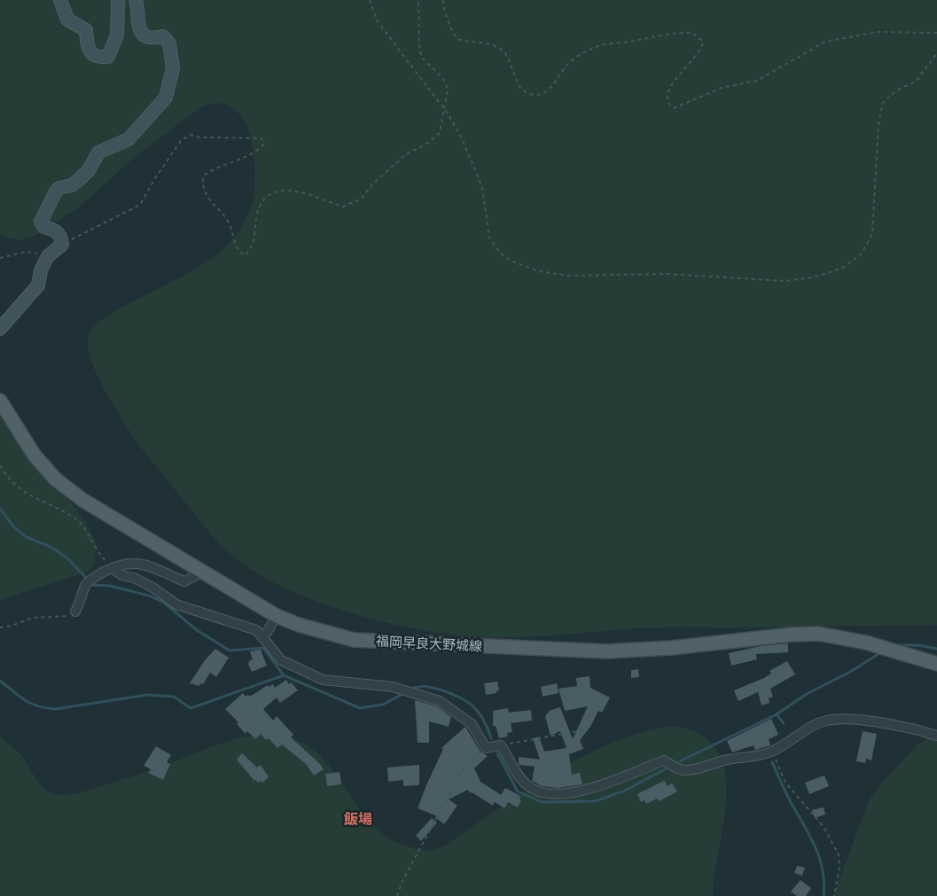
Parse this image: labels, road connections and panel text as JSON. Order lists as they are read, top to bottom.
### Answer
{
  "streets": {
    "main road": ["福岡早良大野城線"]
  },
  "districts": ["飯場"]
}
